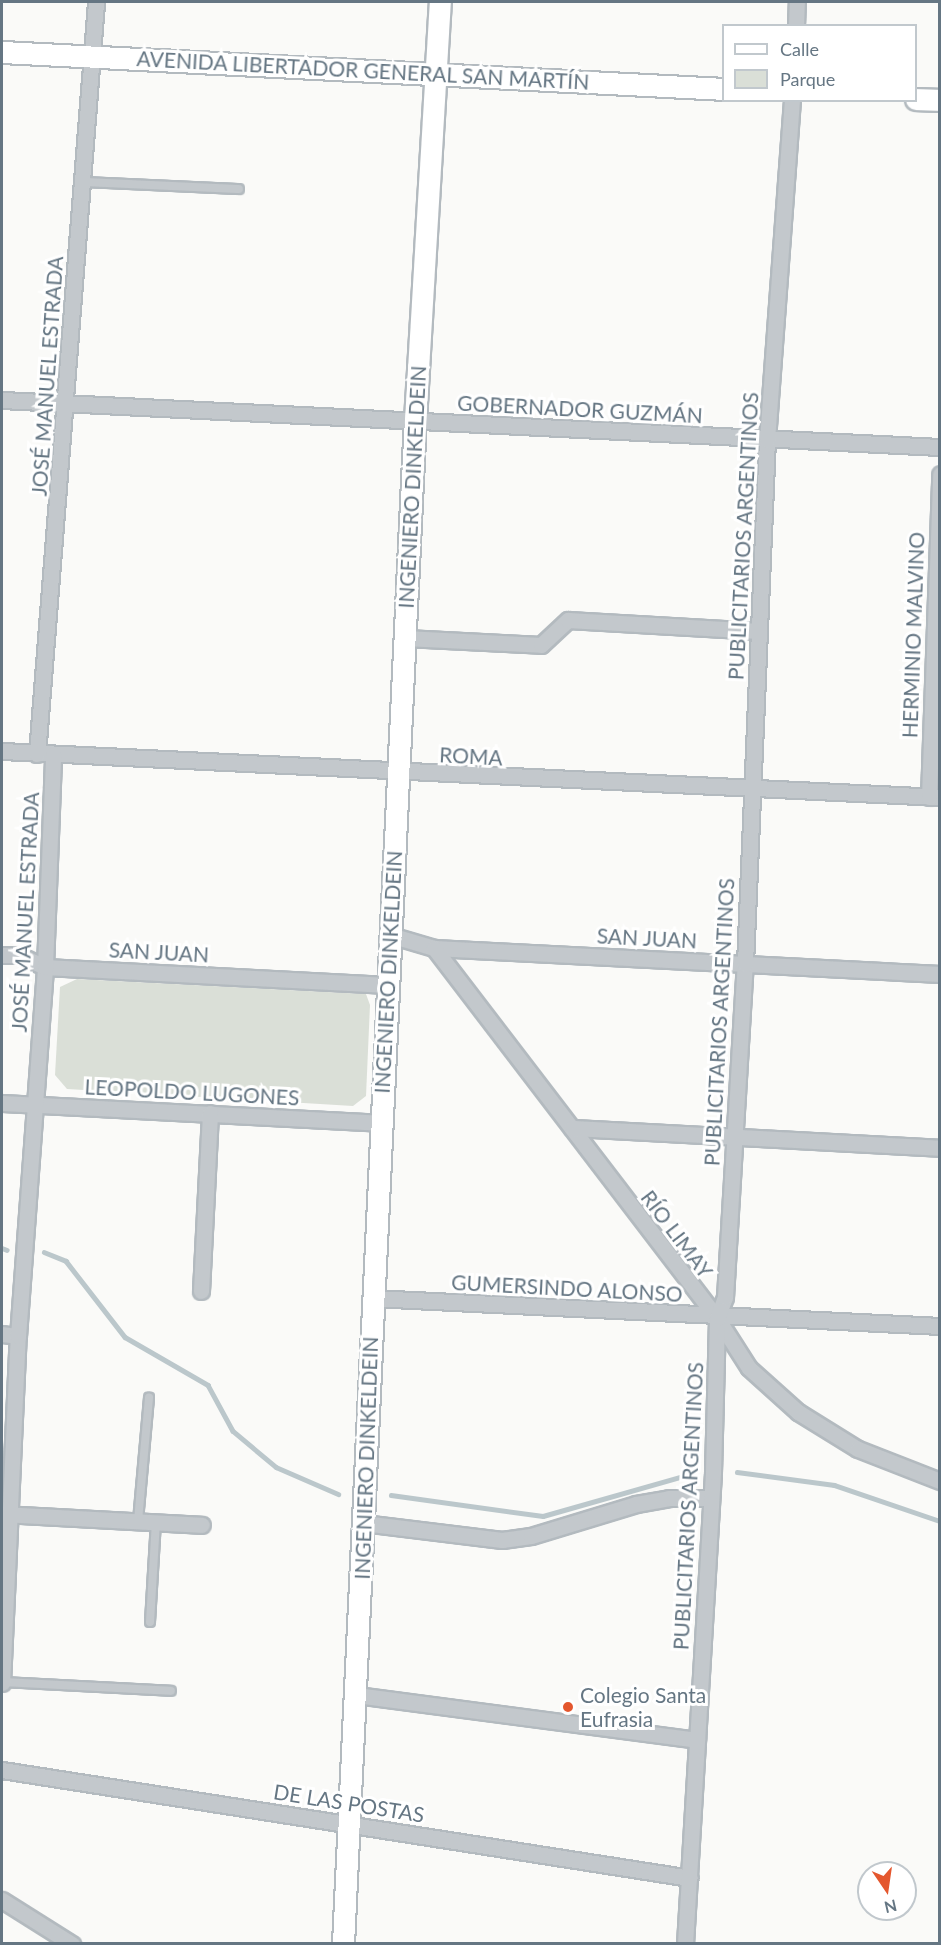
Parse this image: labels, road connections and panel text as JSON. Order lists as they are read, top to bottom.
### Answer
{
  "streets": {
    "main road": ["AVENIDA LIBERTADOR GENERAL SAN MARTÍN", "INGENIERO DINKELDEIN"],
    "street": [
      "JOSÉ MANUEL ESTRADA",
      "GOBERNADOR GUZMÁN",
      "PUBLICITARIOS ARGENTINOS",
      "HERMINIO MALVINO",
      "ROMA",
      "SAN JUAN",
      "LEOPOLDO LUGONES",
      "RÍO LIMAY",
      "GUMERSINDO ALONSO",
      "DE LAS POSTAS"
    ]
  },
  "crossings": [
    ["AVENIDA LIBERTADOR GENERAL SAN MARTÍN", "JOSÉ MANUEL ESTRADA"],
    ["AVENIDA LIBERTADOR GENERAL SAN MARTÍN", "INGENIERO DINKELDEIN"],
    ["JOSÉ MANUEL ESTRADA", "GOBERNADOR GUZMÁN"],
    ["JOSÉ MANUEL ESTRADA", "ROMA"],
    ["JOSÉ MANUEL ESTRADA", "SAN JUAN"],
    ["JOSÉ MANUEL ESTRADA", "LEOPOLDO LUGONES"],
    ["GOBERNADOR GUZMÁN", "INGENIERO DINKELDEIN"],
    ["GOBERNADOR GUZMÁN", "PUBLICITARIOS ARGENTINOS"],
    ["INGENIERO DINKELDEIN", "ROMA"],
    ["INGENIERO DINKELDEIN", "SAN JUAN"],
    ["INGENIERO DINKELDEIN", "LEOPOLDO LUGONES"],
    ["INGENIERO DINKELDEIN", "GUMERSINDO ALONSO"],
    ["INGENIERO DINKELDEIN", "DE LAS POSTAS"],
    ["PUBLICITARIOS ARGENTINOS", "ROMA"],
    ["PUBLICITARIOS ARGENTINOS", "SAN JUAN"],
    ["PUBLICITARIOS ARGENTINOS", "RÍO LIMAY"],
    ["PUBLICITARIOS ARGENTINOS", "GUMERSINDO ALONSO"],
    ["PUBLICITARIOS ARGENTINOS", "DE LAS POSTAS"],
    ["HERMINIO MALVINO", "ROMA"],
    ["SAN JUAN", "RÍO LIMAY"],
    ["RÍO LIMAY", "GUMERSINDO ALONSO"]
  ],
  "places": ["Colegio Santa Eufrasia"],
  "legend": ["Calle", "Parque"],
  "north": "bottom"
}
